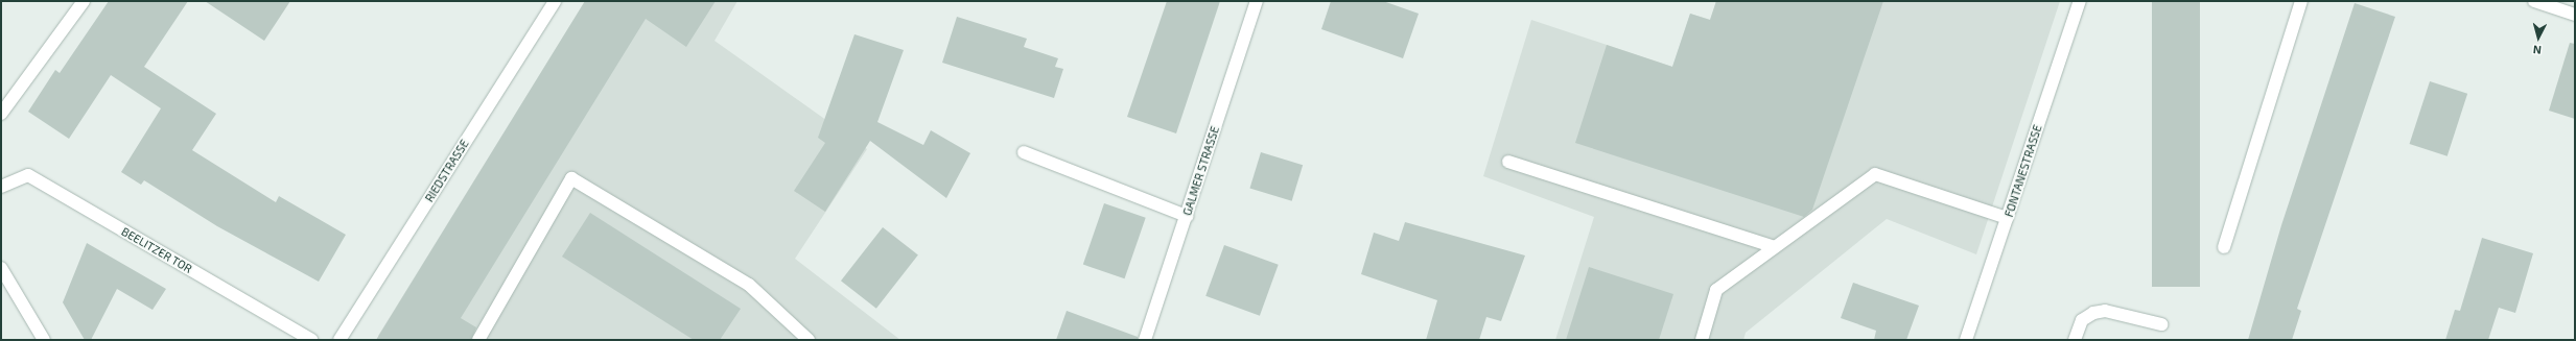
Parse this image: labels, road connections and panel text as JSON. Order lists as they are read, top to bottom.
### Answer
{
  "streets": {
    "street": [
      "RIEDSTRASSE",
      "GALMER STRASSE",
      "FONTANESTRASSE",
      "BEELITZER TOR"
    ]
  },
  "north": "bottom"
}
